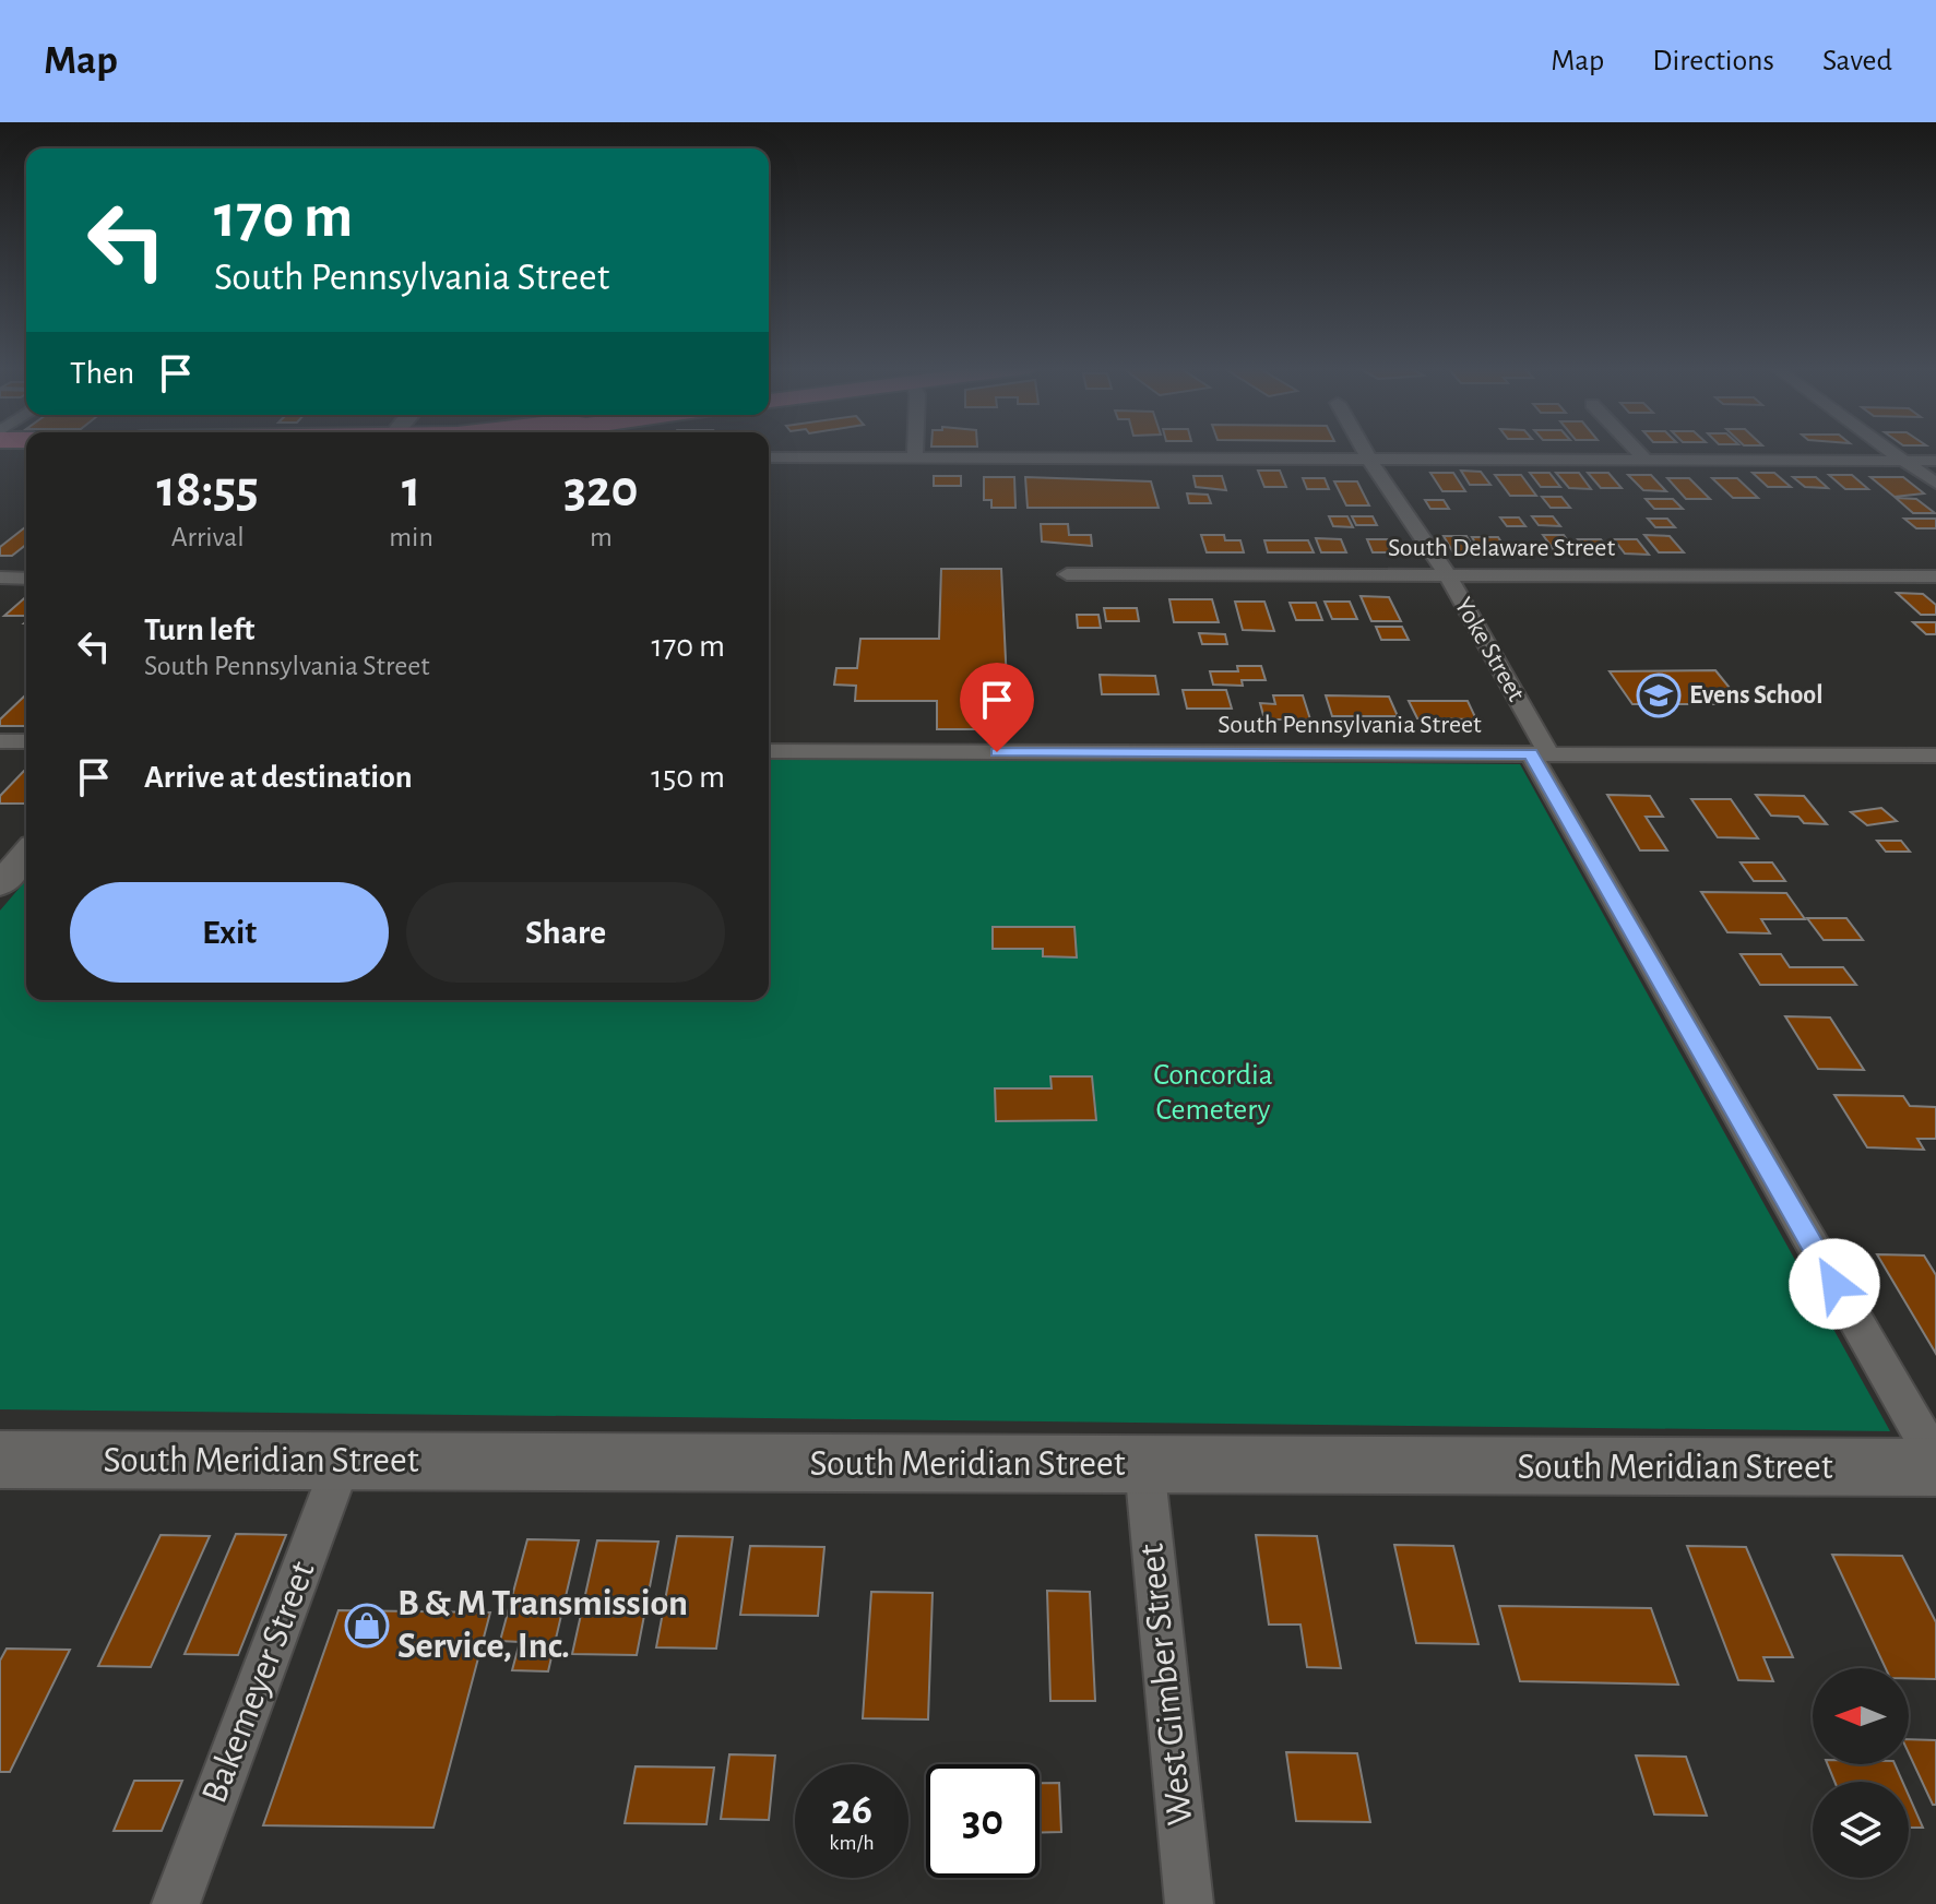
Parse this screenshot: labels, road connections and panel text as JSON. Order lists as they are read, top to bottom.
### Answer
{
  "streets": {
    "main road": ["South Meridian Street"],
    "street": [
      "South Delaware Street",
      "Yoke Street",
      "South Pennsylvania Street",
      "Bakemeyer Street",
      "West Gimber Street"
    ]
  },
  "crossings": [
    ["South Delaware Street", "Yoke Street"],
    ["Yoke Street", "South Pennsylvania Street"],
    ["South Meridian Street", "Bakemeyer Street"],
    ["South Meridian Street", "West Gimber Street"]
  ],
  "parks": ["Concordia Cemetery"],
  "places": {
    "school or university": ["Evens School"],
    "shop": ["B & M Transmission Service, Inc."]
  },
  "north": "left",
  "page": {
    "header": "Map",
    "nav": ["Map", "Directions", "Saved"],
    "turn": ["170 m", "South Pennsylvania Street"],
    "then": "Then",
    "eta": [
      "18:55",
      "Arrival",
      "1",
      "min",
      "320",
      "m"
    ],
    "list": [
      {
        "name": "Turn left",
        "note": "South Pennsylvania Street",
        "value": "170 m"
      },
      {
        "name": "Arrive at destination",
        "value": "150 m"
      }
    ],
    "buttons": ["Exit", "Share"],
    "speed": "26 km/h",
    "limit": "30"
  }
}
